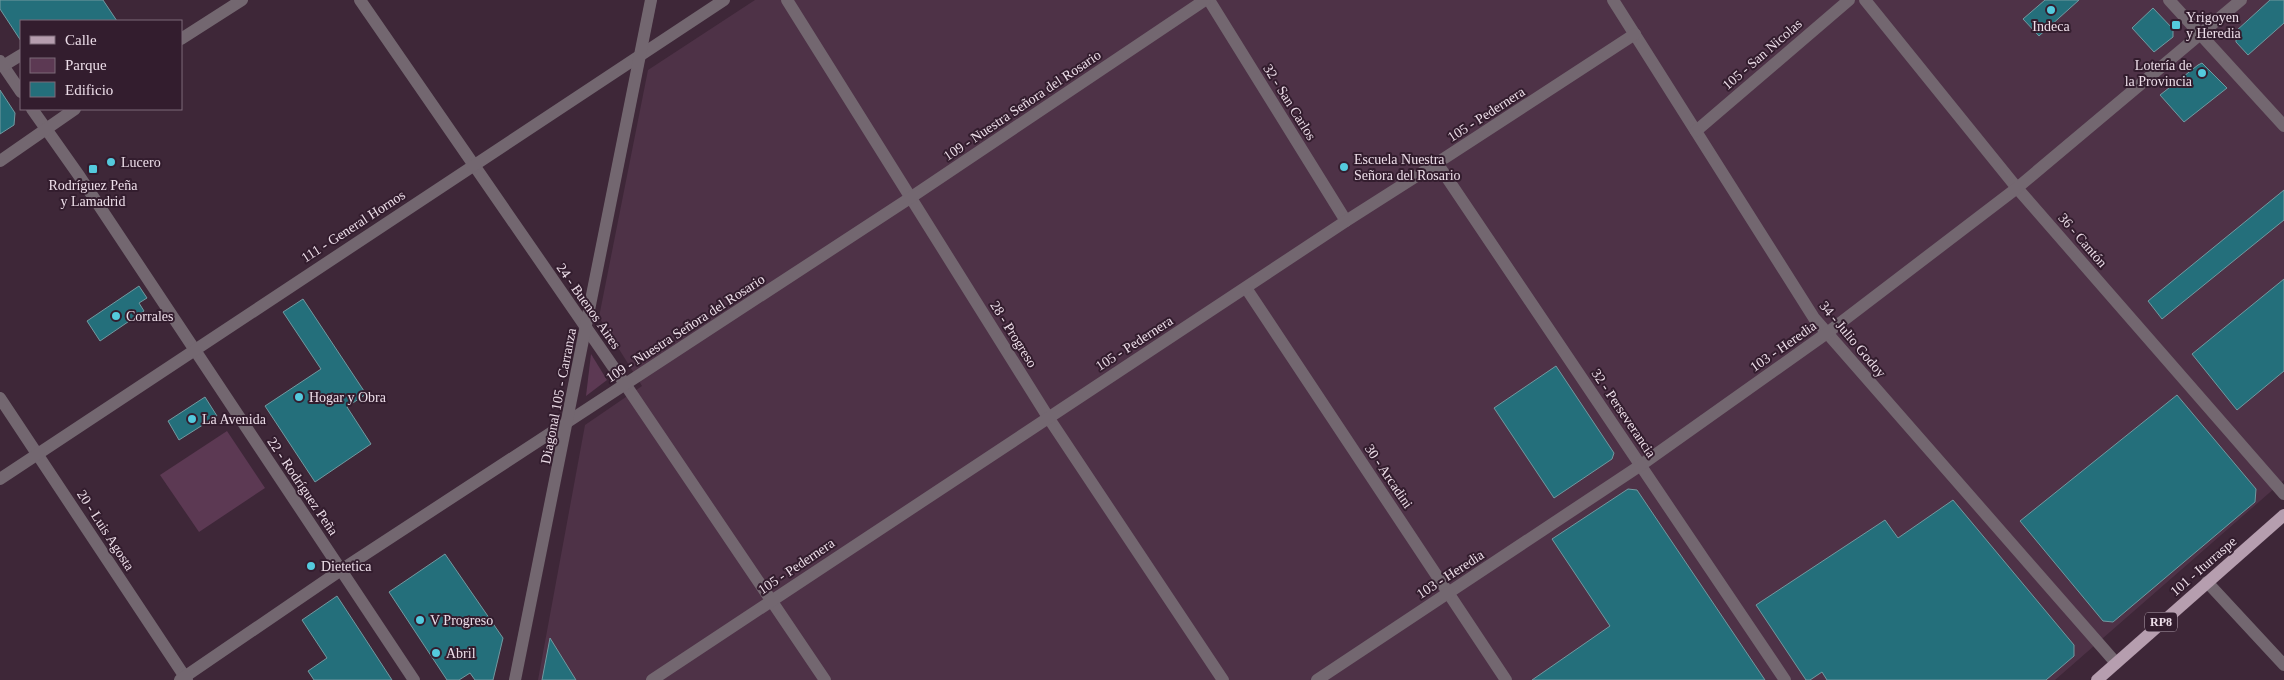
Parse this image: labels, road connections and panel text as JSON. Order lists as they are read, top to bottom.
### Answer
{
  "streets": {
    "main road": ["101 - Iturraspe", "RP8"],
    "street": [
      "105 - San Nicolas",
      "32 - San Carlos",
      "109 - Nuestra Señora del Rosario",
      "105 - Pedernera",
      "111 - General Hornos",
      "36 - Cantón",
      "24 - Buenos Aires",
      "28 - Progreso",
      "34 - Julio Godoy",
      "103 - Heredia",
      "Diagonal 105 - Carranza",
      "32 - Perseverancia",
      "30 - Arcadini",
      "22 - Rodríguez Peña",
      "20 - Luis Agosta"
    ]
  },
  "crossings": [
    ["105 - San Nicolas", "34 - Julio Godoy"],
    ["32 - San Carlos", "109 - Nuestra Señora del Rosario"],
    ["32 - San Carlos", "105 - Pedernera"],
    ["109 - Nuestra Señora del Rosario", "24 - Buenos Aires"],
    ["109 - Nuestra Señora del Rosario", "28 - Progreso"],
    ["109 - Nuestra Señora del Rosario", "Diagonal 105 - Carranza"],
    ["109 - Nuestra Señora del Rosario", "22 - Rodríguez Peña"],
    ["109 - Nuestra Señora del Rosario", "20 - Luis Agosta"],
    ["105 - Pedernera", "24 - Buenos Aires"],
    ["105 - Pedernera", "28 - Progreso"],
    ["105 - Pedernera", "34 - Julio Godoy"],
    ["105 - Pedernera", "32 - Perseverancia"],
    ["105 - Pedernera", "30 - Arcadini"],
    ["111 - General Hornos", "24 - Buenos Aires"],
    ["111 - General Hornos", "Diagonal 105 - Carranza"],
    ["111 - General Hornos", "22 - Rodríguez Peña"],
    ["111 - General Hornos", "20 - Luis Agosta"],
    ["36 - Cantón", "103 - Heredia"],
    ["24 - Buenos Aires", "Diagonal 105 - Carranza"],
    ["34 - Julio Godoy", "103 - Heredia"],
    ["34 - Julio Godoy", "101 - Iturraspe"],
    ["103 - Heredia", "32 - Perseverancia"],
    ["103 - Heredia", "30 - Arcadini"]
  ],
  "places": {
    "other": [
      "Indeca",
      "Lotería de la Provincia",
      "Lucero",
      "Escuela Nuestra Señora del Rosario",
      "Corrales",
      "Hogar y Obra",
      "La Avenida",
      "Dietetica",
      "V Progreso",
      "Abril"
    ],
    "transit": ["Yrigoyen y Heredia", "Rodríguez Peña y Lamadrid"]
  },
  "legend": ["Calle", "Parque", "Edificio"]
}
